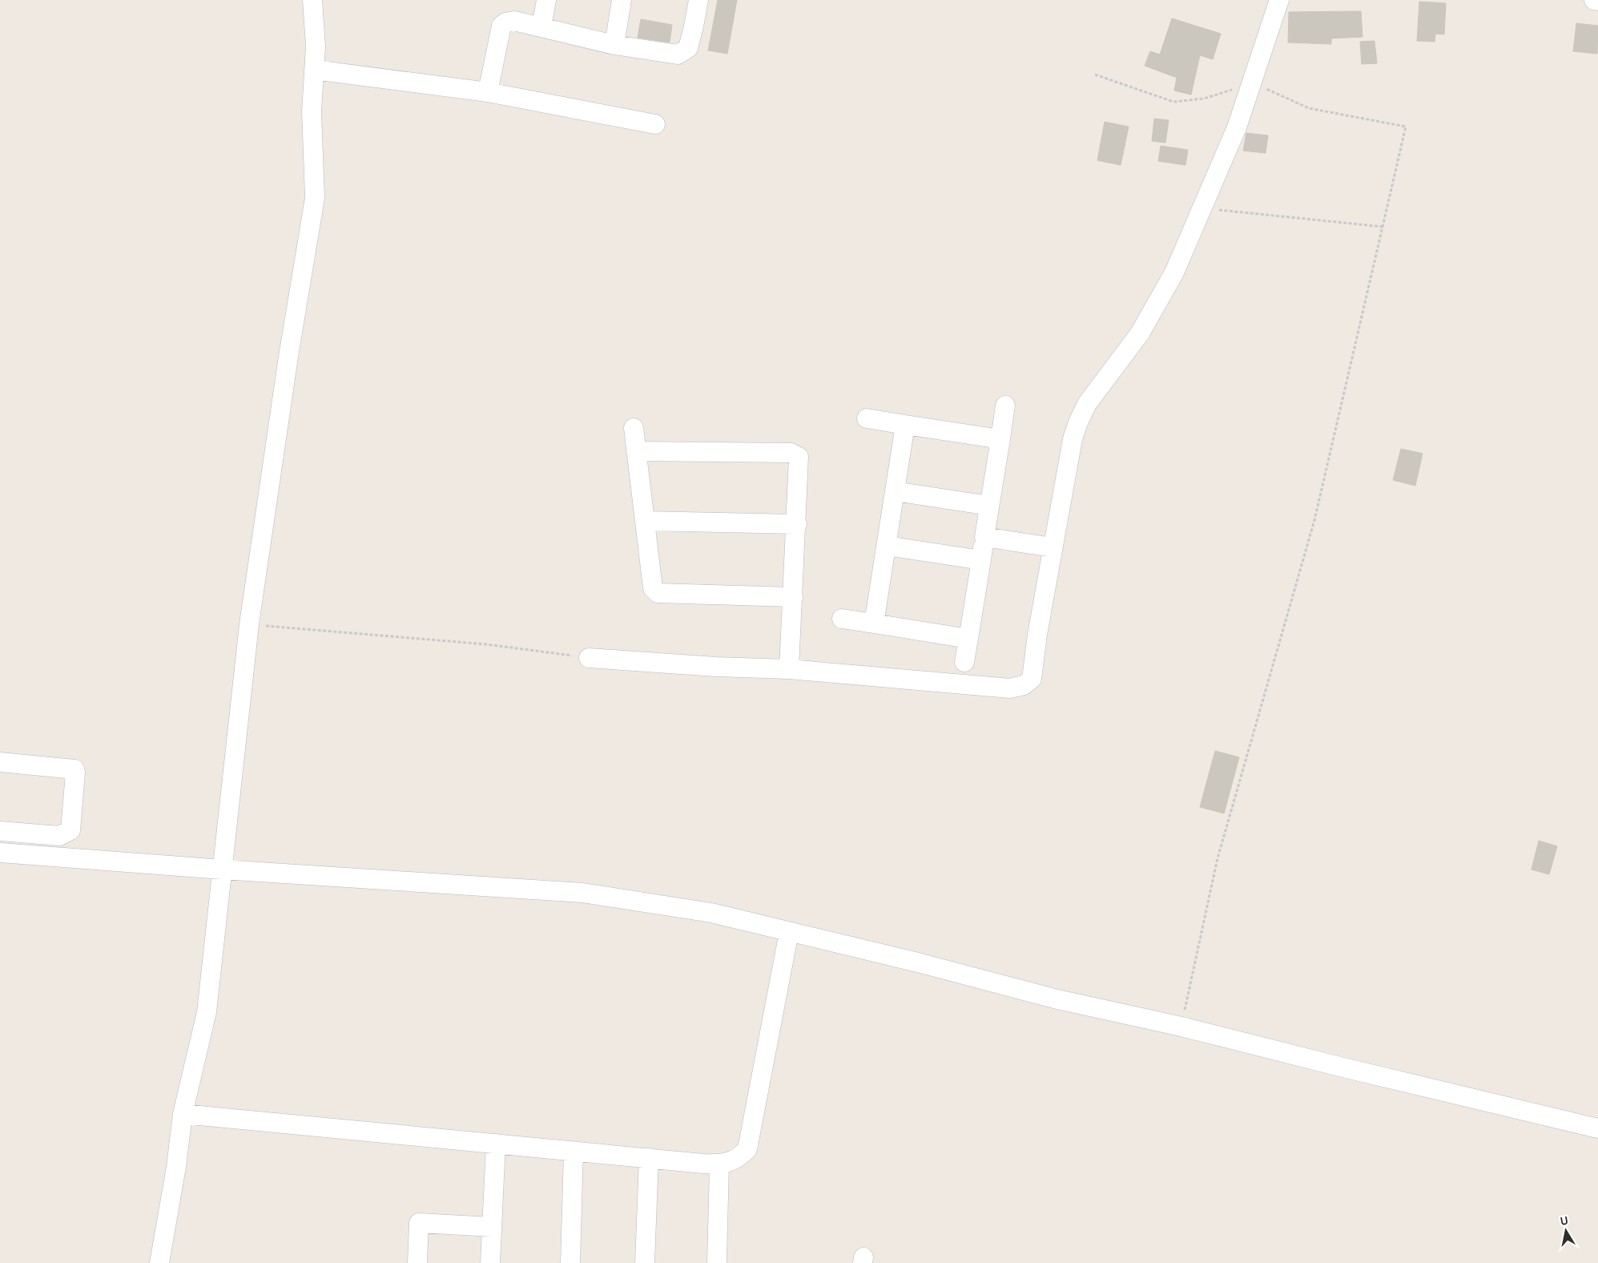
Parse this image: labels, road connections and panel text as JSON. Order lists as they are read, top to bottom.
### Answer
{
  "north": "top"
}
